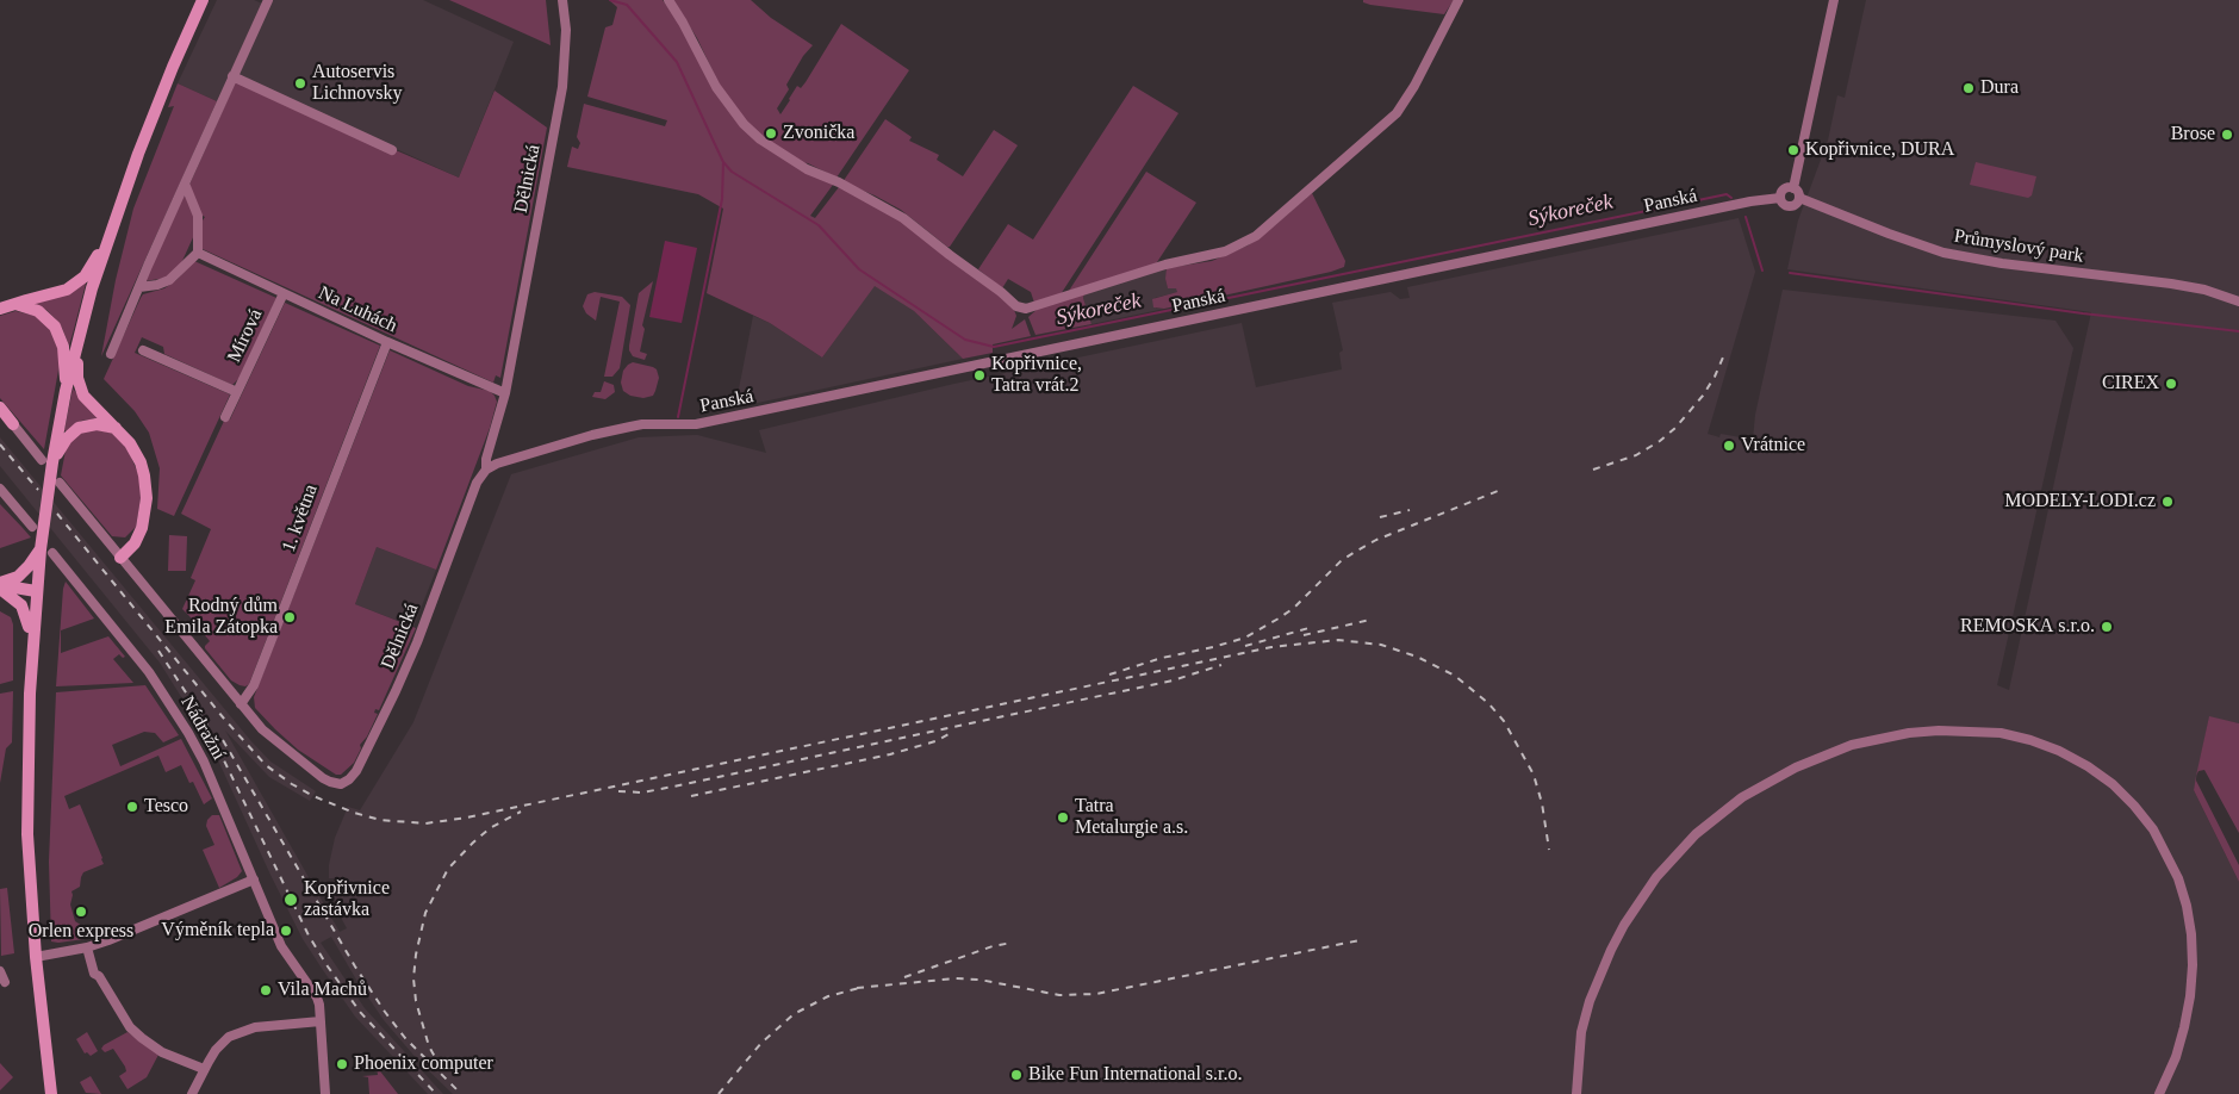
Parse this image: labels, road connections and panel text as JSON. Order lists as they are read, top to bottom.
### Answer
{
  "streets": {
    "street": [
      "Dělnická",
      "Panská",
      "Průmyslový park",
      "Na Luhách",
      "Mírová",
      "1. května",
      "Nádražní"
    ]
  },
  "crossings": [
    ["Dělnická", "Panská"],
    ["Dělnická", "Na Luhách"],
    ["Dělnická", "1. května"],
    ["Panská", "Průmyslový park"],
    ["Na Luhách", "Mírová"],
    ["Na Luhách", "1. května"]
  ],
  "water": ["Sýkoreček"],
  "places": [
    "Autoservis Lichnovsky",
    "Dura",
    "Zvonička",
    "Brose",
    "Kopřivnice, DURA",
    "Kopřivnice, Tatra vrát.2",
    "CIREX",
    "Vrátnice",
    "MODELY-LODI.cz",
    "Rodný dům Emila Zátopka",
    "REMOSKA s.r.o.",
    "Tesco",
    "Tatra Metalurgie a.s.",
    "Kopřivnice zastávka",
    "Orlen express",
    "Výměník tepla",
    "Vila Machů",
    "Phoenix computer",
    "Bike Fun International s.r.o."
  ]
}
